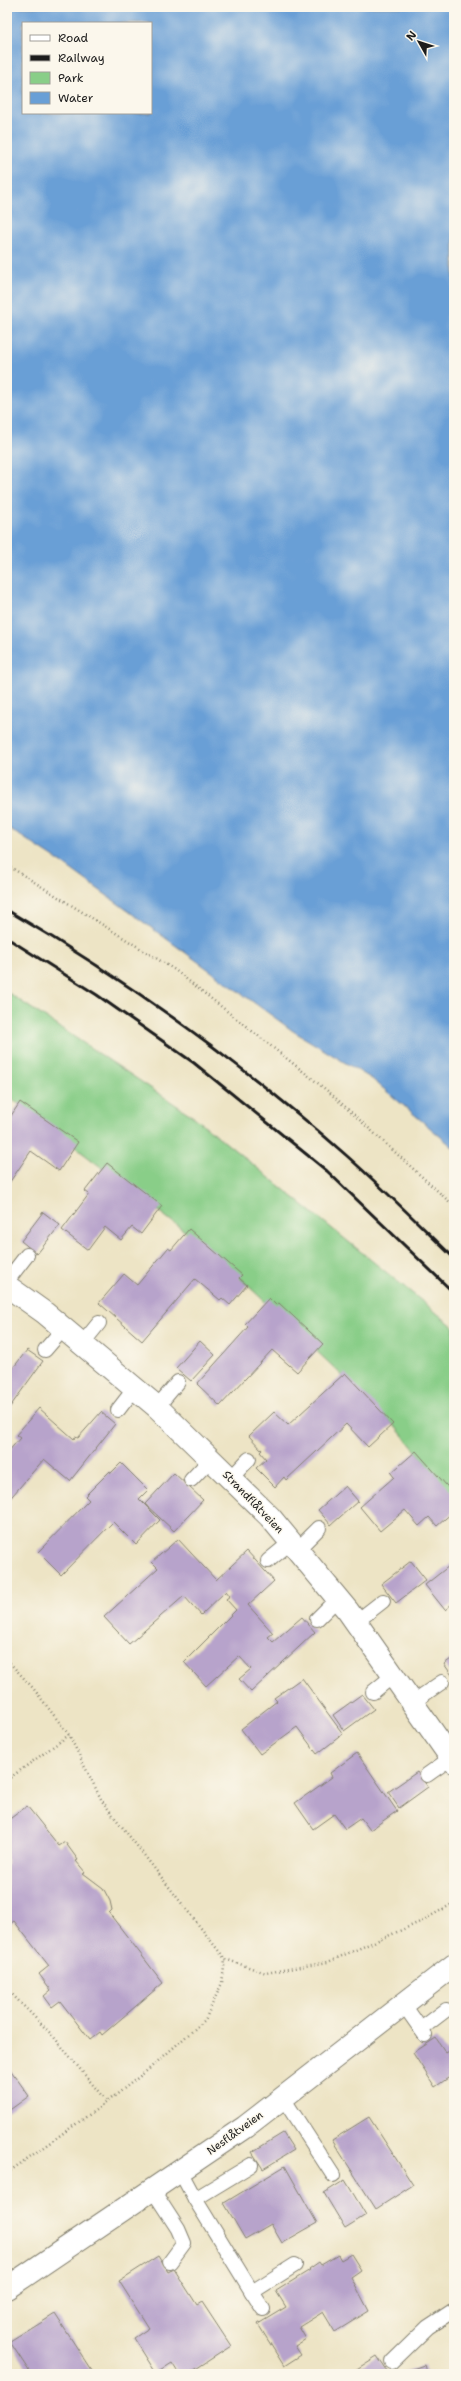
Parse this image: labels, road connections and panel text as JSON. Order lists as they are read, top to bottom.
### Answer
{
  "streets": {
    "street": ["Strandflåtveien", "Nesflåtveien"]
  },
  "legend": [
    "Road",
    "Railway",
    "Park",
    "Water"
  ],
  "north": "top left"
}
